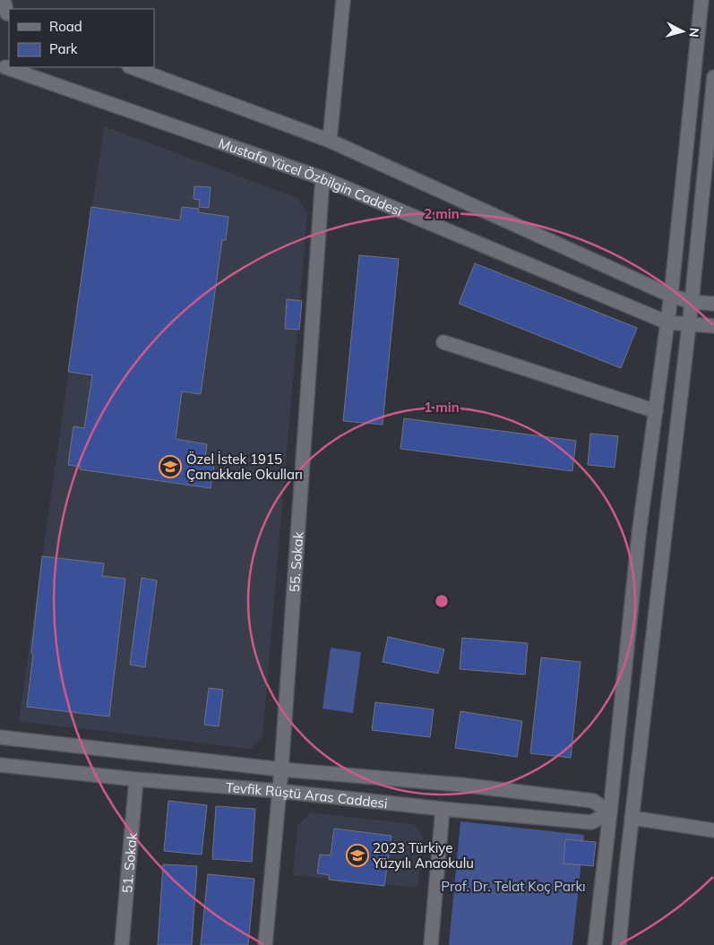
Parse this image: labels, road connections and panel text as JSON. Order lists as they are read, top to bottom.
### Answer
{
  "streets": {
    "street": [
      "Mustafa Yücel Özbilgin Caddesi",
      "55. Sokak",
      "Tevfik Rüştü Aras Caddesi",
      "51. Sokak"
    ]
  },
  "crossings": [
    ["Mustafa Yücel Özbilgin Caddesi", "55. Sokak"],
    ["55. Sokak", "Tevfik Rüştü Aras Caddesi"],
    ["Tevfik Rüştü Aras Caddesi", "51. Sokak"]
  ],
  "parks": ["Prof. Dr. Telat Koç Parkı"],
  "places": {
    "school or university": ["Özel İstek 1915 Çanakkale Okulları", "2023 Türkiye Yüzyılı Anaokulu"]
  },
  "legend": ["Road", "Park"],
  "north": "right",
  "rings": ["2 min", "1 min"]
}
